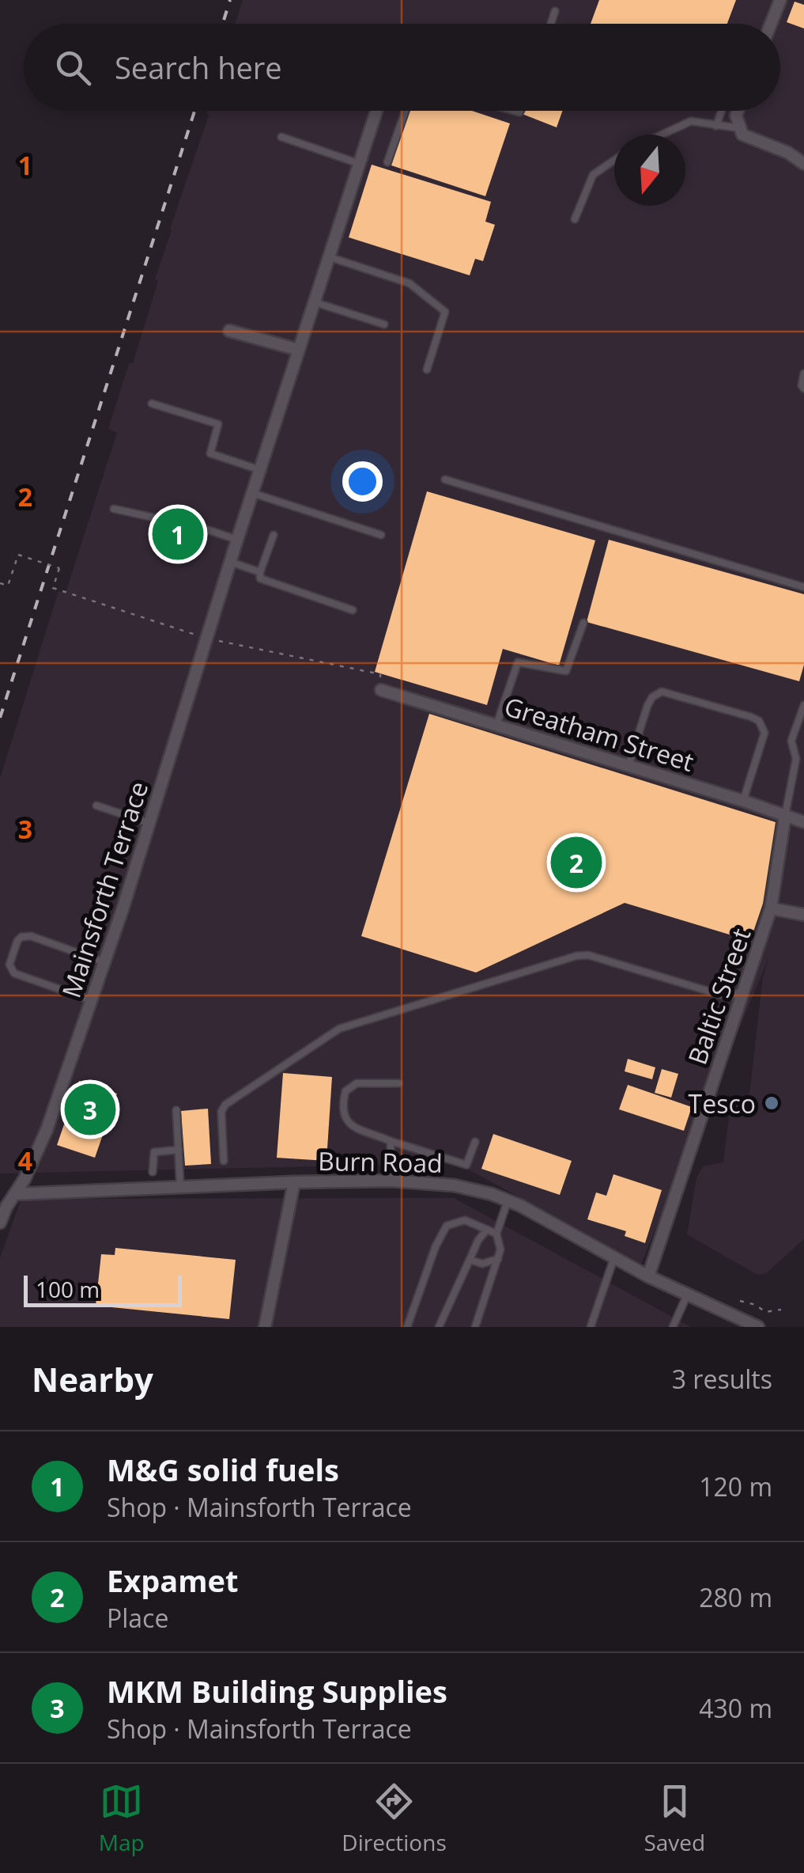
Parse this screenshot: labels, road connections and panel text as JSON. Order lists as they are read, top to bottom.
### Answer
{
  "streets": {
    "street": [
      "Greatham Street",
      "Mainsforth Terrace",
      "Baltic Street",
      "Burn Road"
    ]
  },
  "crossings": [
    ["Greatham Street", "Baltic Street"],
    ["Mainsforth Terrace", "Burn Road"],
    ["Baltic Street", "Burn Road"]
  ],
  "places": ["Tesco"],
  "scale_bar": "100 m",
  "north": "bottom",
  "page": {
    "search": "Search here",
    "pins": ["1", "2", "3"],
    "scale": "100 m",
    "heading": ["Nearby", "3 results"],
    "list": [
      {
        "mark": "1",
        "name": "M&G solid fuels",
        "note": "Shop · Mainsforth Terrace",
        "value": "120 m"
      },
      {
        "mark": "2",
        "name": "Expamet",
        "note": "Place",
        "value": "280 m"
      },
      {
        "mark": "3",
        "name": "MKM Building Supplies",
        "note": "Shop · Mainsforth Terrace",
        "value": "430 m"
      }
    ],
    "nav": ["Map", "Directions", "Saved"]
  },
  "grid": {
    "rows": [
      "1",
      "2",
      "3",
      "4"
    ]
  }
}
